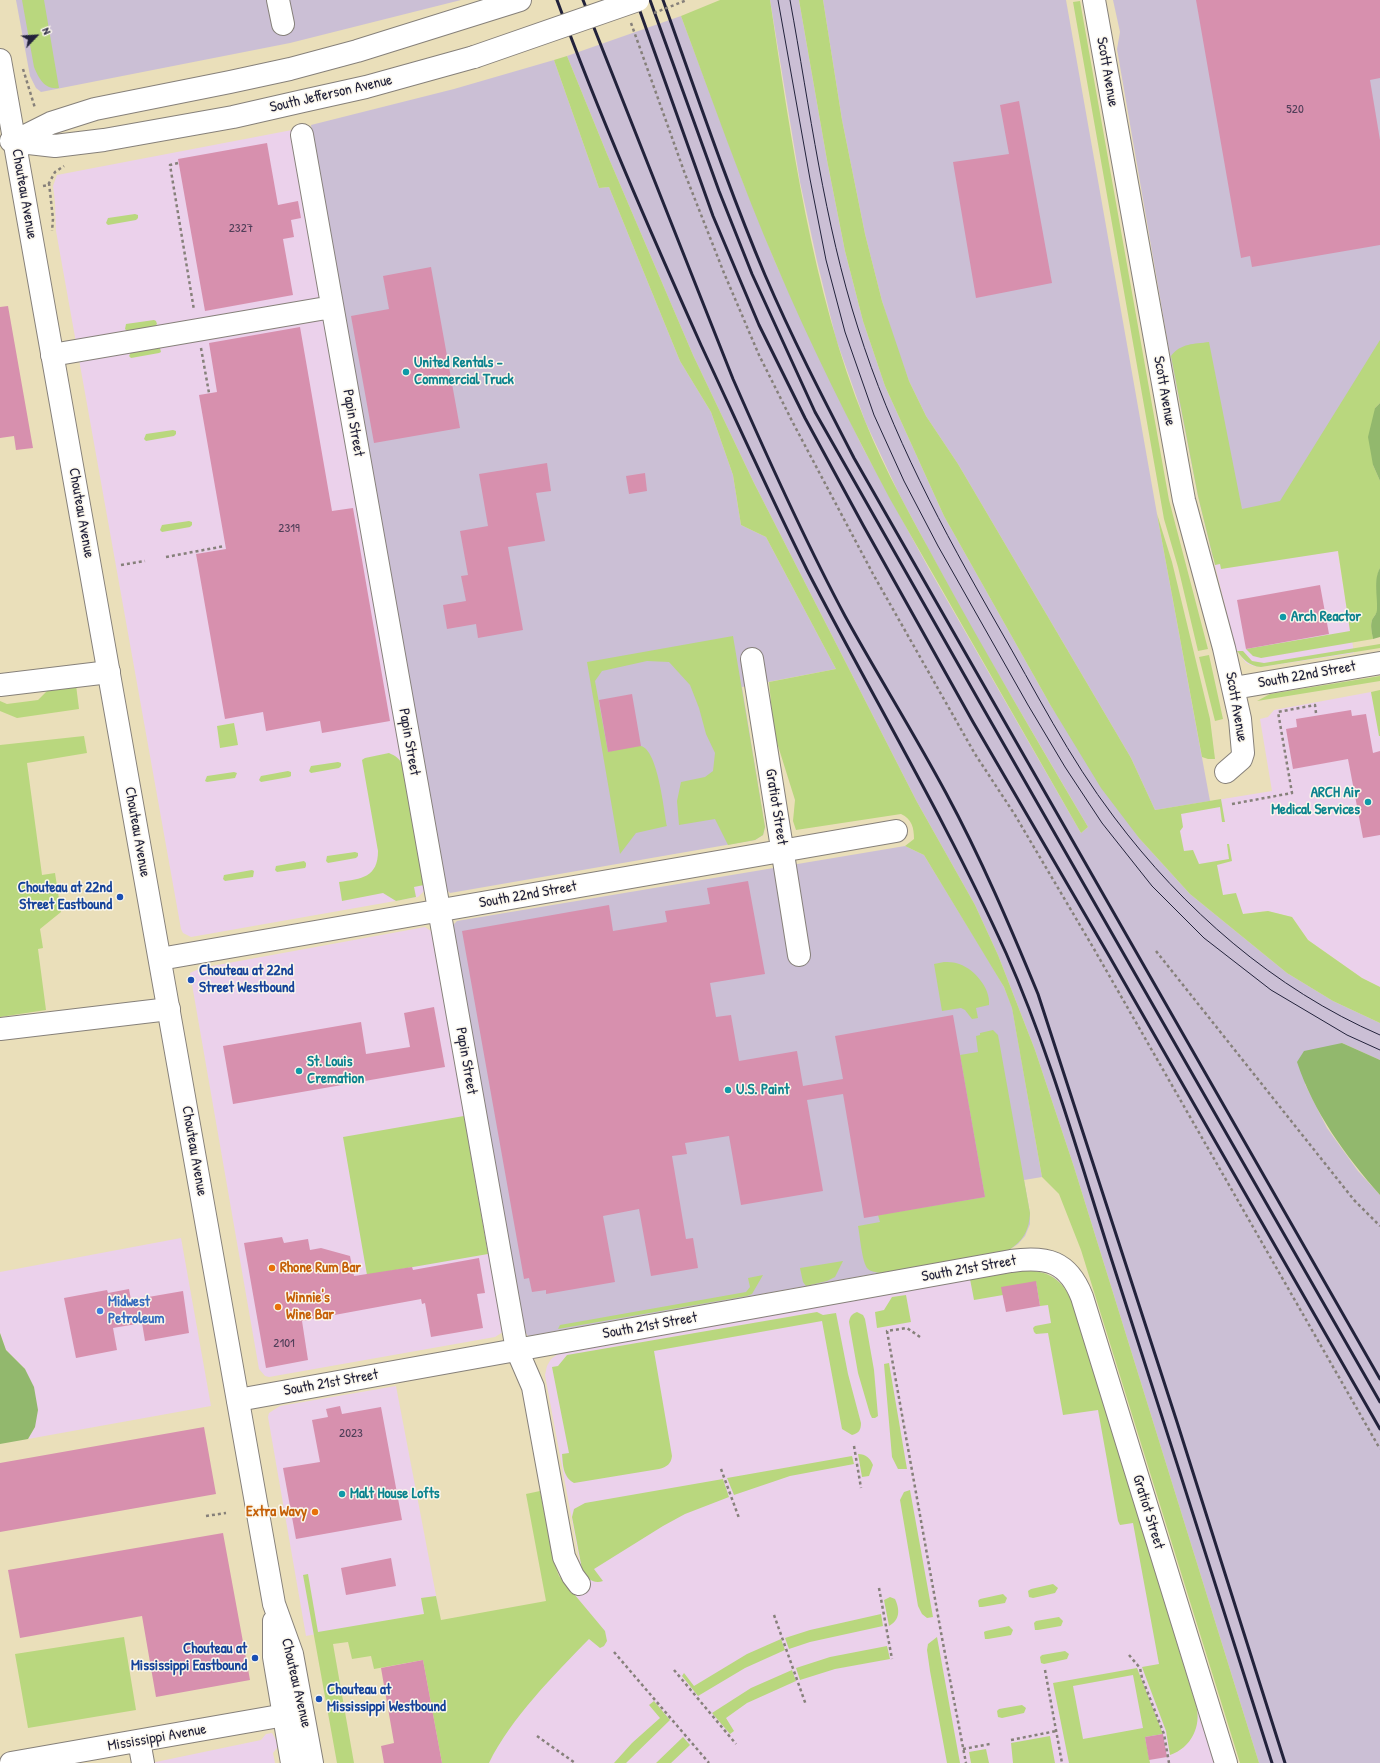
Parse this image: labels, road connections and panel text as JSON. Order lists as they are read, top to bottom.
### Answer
{
  "streets": {
    "street": [
      "Scott Avenue",
      "South Jefferson Avenue",
      "Chouteau Avenue",
      "Papin Street",
      "South 22nd Street",
      "Gratiot Street",
      "South 21st Street",
      "Mississippi Avenue"
    ]
  },
  "crossings": [
    ["Scott Avenue", "South 22nd Street"],
    ["South Jefferson Avenue", "Chouteau Avenue"],
    ["Chouteau Avenue", "South 22nd Street"],
    ["Chouteau Avenue", "South 21st Street"],
    ["Chouteau Avenue", "Mississippi Avenue"],
    ["Papin Street", "South 22nd Street"],
    ["Papin Street", "South 21st Street"],
    ["South 22nd Street", "Gratiot Street"],
    ["Gratiot Street", "South 21st Street"]
  ],
  "places": [
    "United Rentals - Commercial Truck",
    "Arch Reactor",
    "ARCH Air Medical Services",
    "Chouteau at 22nd Street Eastbound",
    "Chouteau at 22nd Street Westbound",
    "St. Louis Cremation",
    "U.S. Paint",
    "Rhone Rum Bar",
    "Winnie's Wine Bar",
    "Midwest Petroleum",
    "Malt House Lofts",
    "Extra Wavy",
    "Chouteau at Mississippi Eastbound",
    "Chouteau at Mississippi Westbound"
  ],
  "house_numbers": [
    "520",
    "2327",
    "2319",
    "2101",
    "2023"
  ],
  "north": "top right"
}
